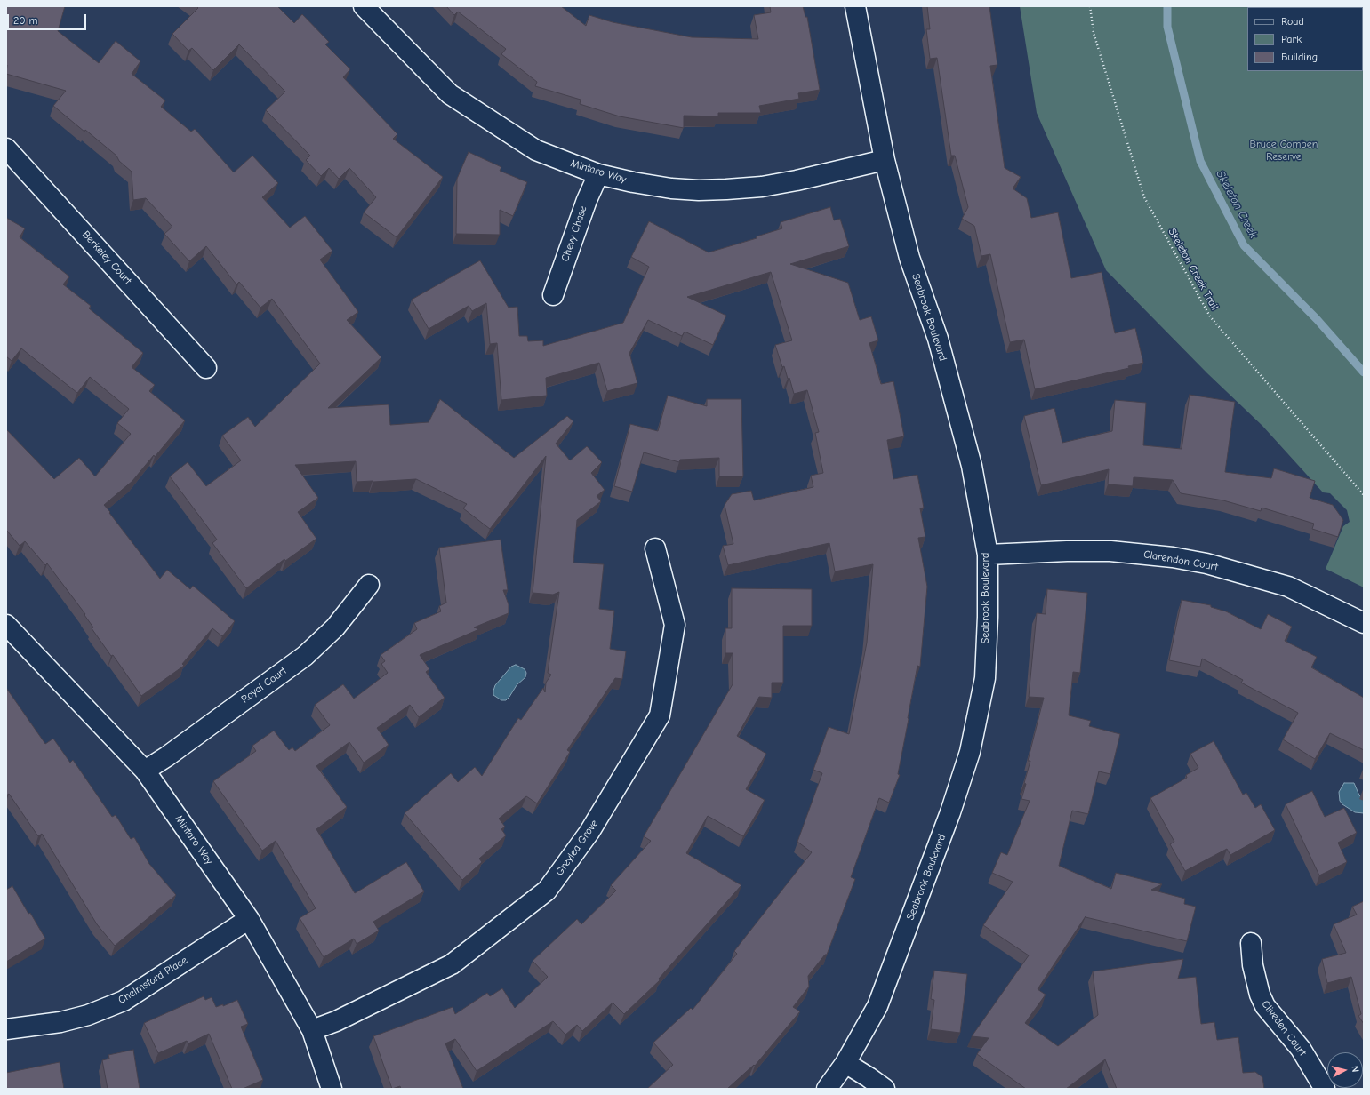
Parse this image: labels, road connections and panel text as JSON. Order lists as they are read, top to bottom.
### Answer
{
  "streets": {
    "street": [
      "Mintaro Way",
      "Chevy Chase",
      "Berkeley Court",
      "Seabrook Boulevard",
      "Clarendon Court",
      "Royal Court",
      "Greylea Grove",
      "Chelmsford Place",
      "Cliveden Court"
    ],
    "path": ["Skeleton Creek Trail"]
  },
  "crossings": [
    ["Mintaro Way", "Chevy Chase"],
    ["Mintaro Way", "Seabrook Boulevard"],
    ["Mintaro Way", "Royal Court"],
    ["Mintaro Way", "Greylea Grove"],
    ["Mintaro Way", "Chelmsford Place"],
    ["Seabrook Boulevard", "Clarendon Court"]
  ],
  "water": ["Skeleton Creek"],
  "parks": ["Bruce Comben Reserve"],
  "legend": ["Road", "Park", "Building"],
  "scale_bar": "20 m",
  "north": "right"
}
